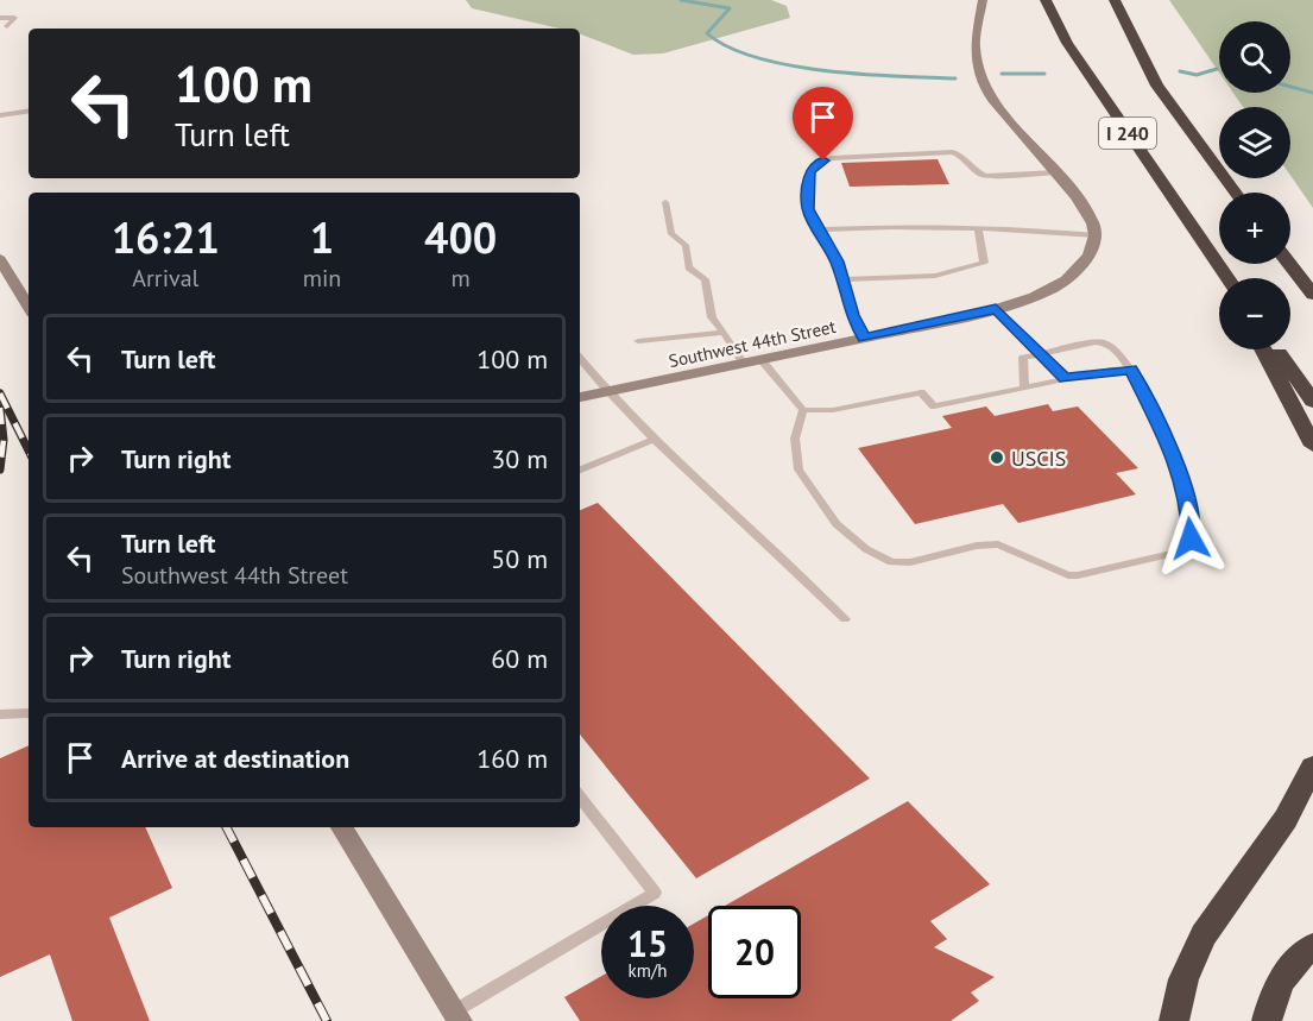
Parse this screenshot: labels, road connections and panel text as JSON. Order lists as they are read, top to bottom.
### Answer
{
  "streets": {
    "highway": ["I 240"],
    "street": ["Southwest 44th Street"]
  },
  "places": ["USCIS"],
  "page": {
    "map_buttons": ["+", "−"],
    "turn": ["100 m", "Turn left"],
    "eta": [
      "16:21",
      "Arrival",
      "1",
      "min",
      "400",
      "m"
    ],
    "list": [
      {
        "name": "Turn left",
        "value": "100 m"
      },
      {
        "name": "Turn right",
        "value": "30 m"
      },
      {
        "name": "Turn left",
        "note": "Southwest 44th Street",
        "value": "50 m"
      },
      {
        "name": "Turn right",
        "value": "60 m"
      },
      {
        "name": "Arrive at destination",
        "value": "160 m"
      }
    ],
    "speed": "15 km/h",
    "limit": "20"
  }
}
